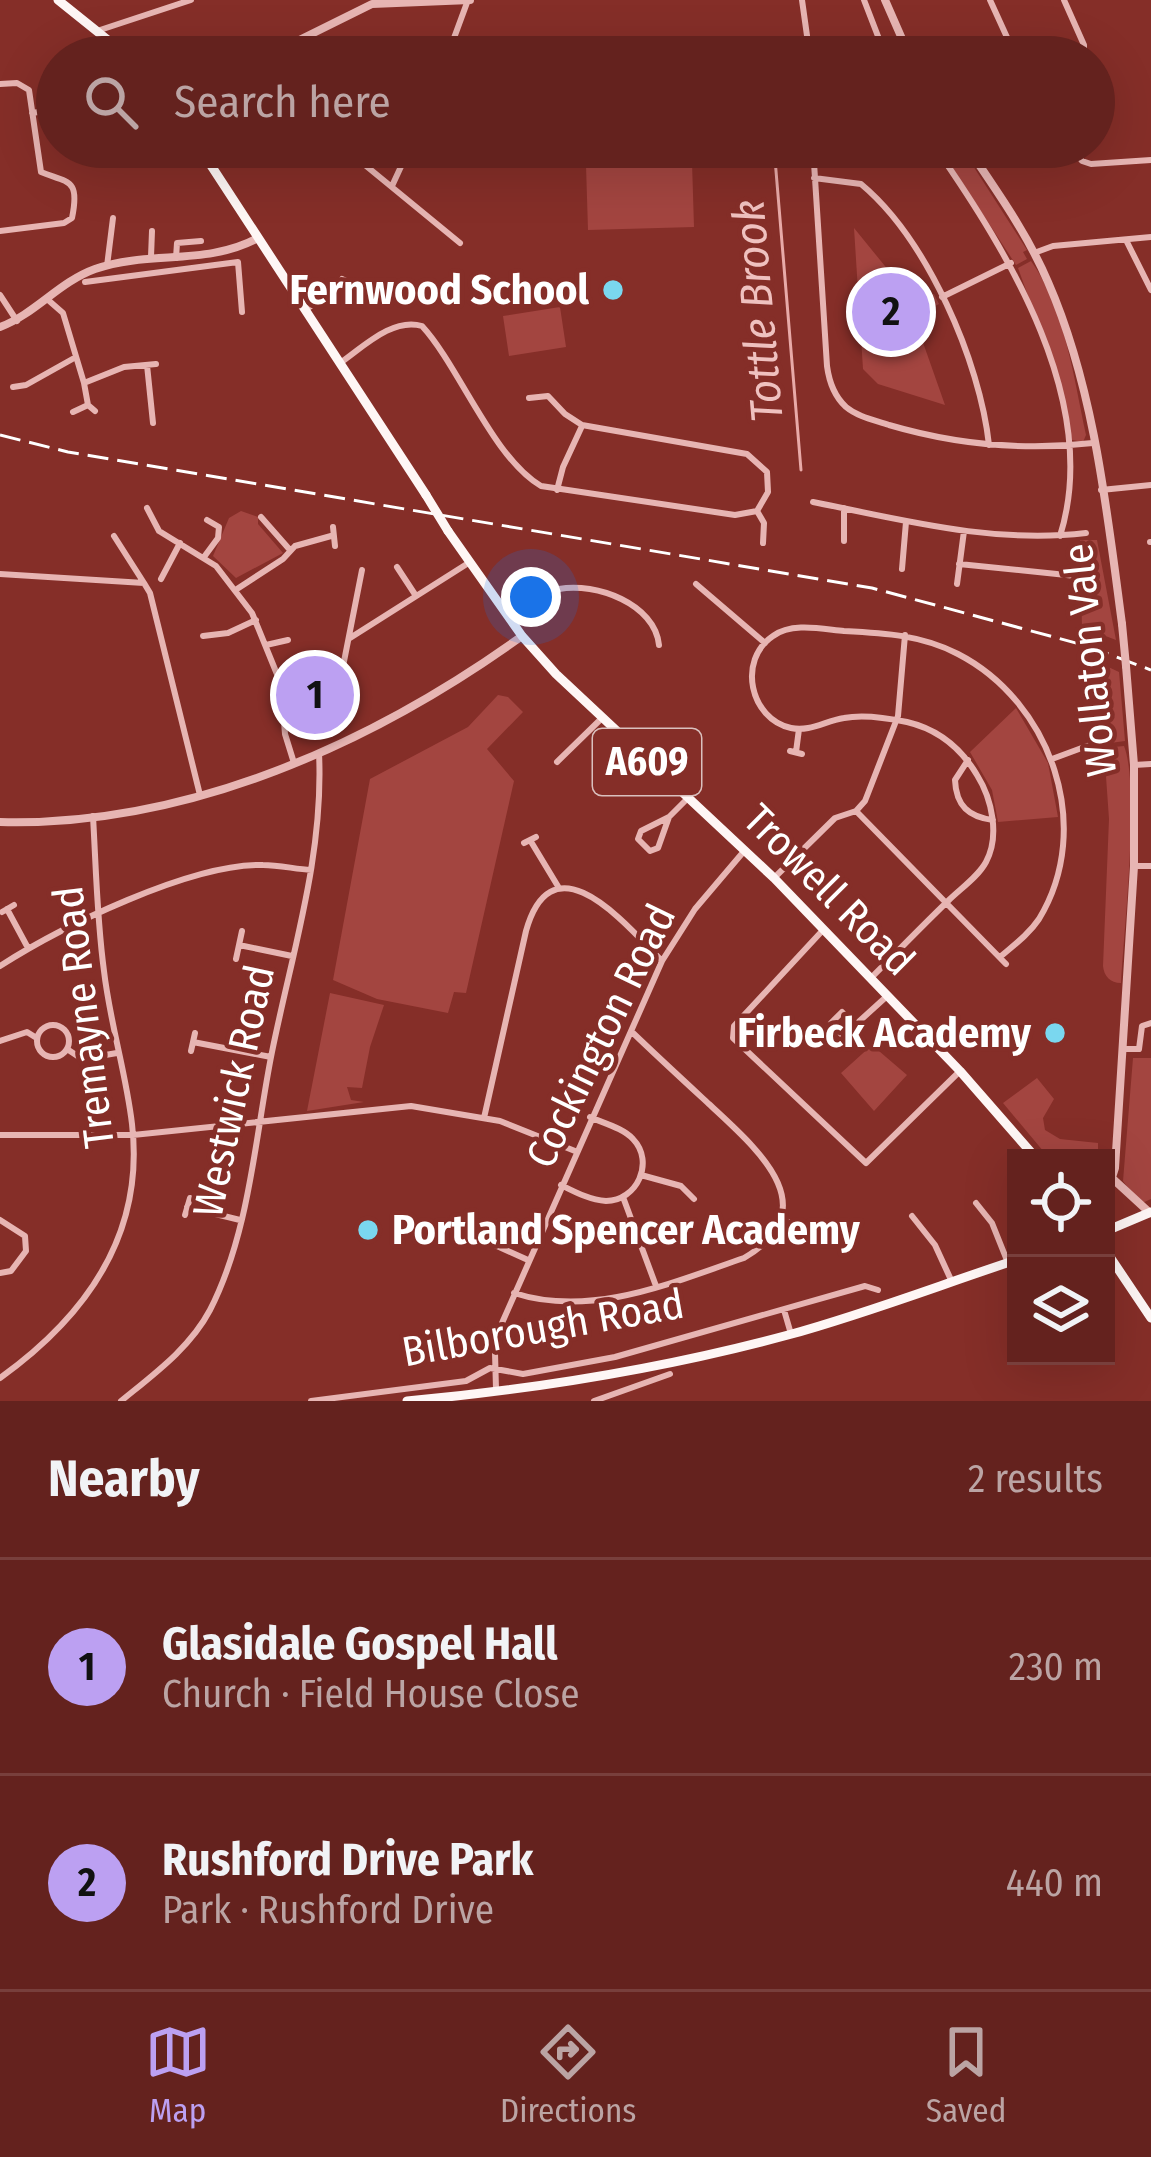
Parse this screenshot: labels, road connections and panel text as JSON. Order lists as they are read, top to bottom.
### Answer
{
  "streets": {
    "main road": ["A609", "Trowell Road", "Bilborough Road"],
    "street": [
      "Wollaton Vale",
      "Tremayne Road",
      "Cockington Road",
      "Westwick Road"
    ]
  },
  "crossings": [
    ["Trowell Road", "Cockington Road"],
    ["Cockington Road", "Bilborough Road"]
  ],
  "water": ["Tottle Brook"],
  "places": ["Fernwood School", "Firbeck Academy", "Portland Spencer Academy"],
  "page": {
    "search": "Search here",
    "pins": ["2", "1"],
    "heading": ["Nearby", "2 results"],
    "list": [
      {
        "mark": "1",
        "name": "Glasidale Gospel Hall",
        "note": "Church · Field House Close",
        "value": "230 m"
      },
      {
        "mark": "2",
        "name": "Rushford Drive Park",
        "note": "Park · Rushford Drive",
        "value": "440 m"
      }
    ],
    "nav": ["Map", "Directions", "Saved"]
  }
}
